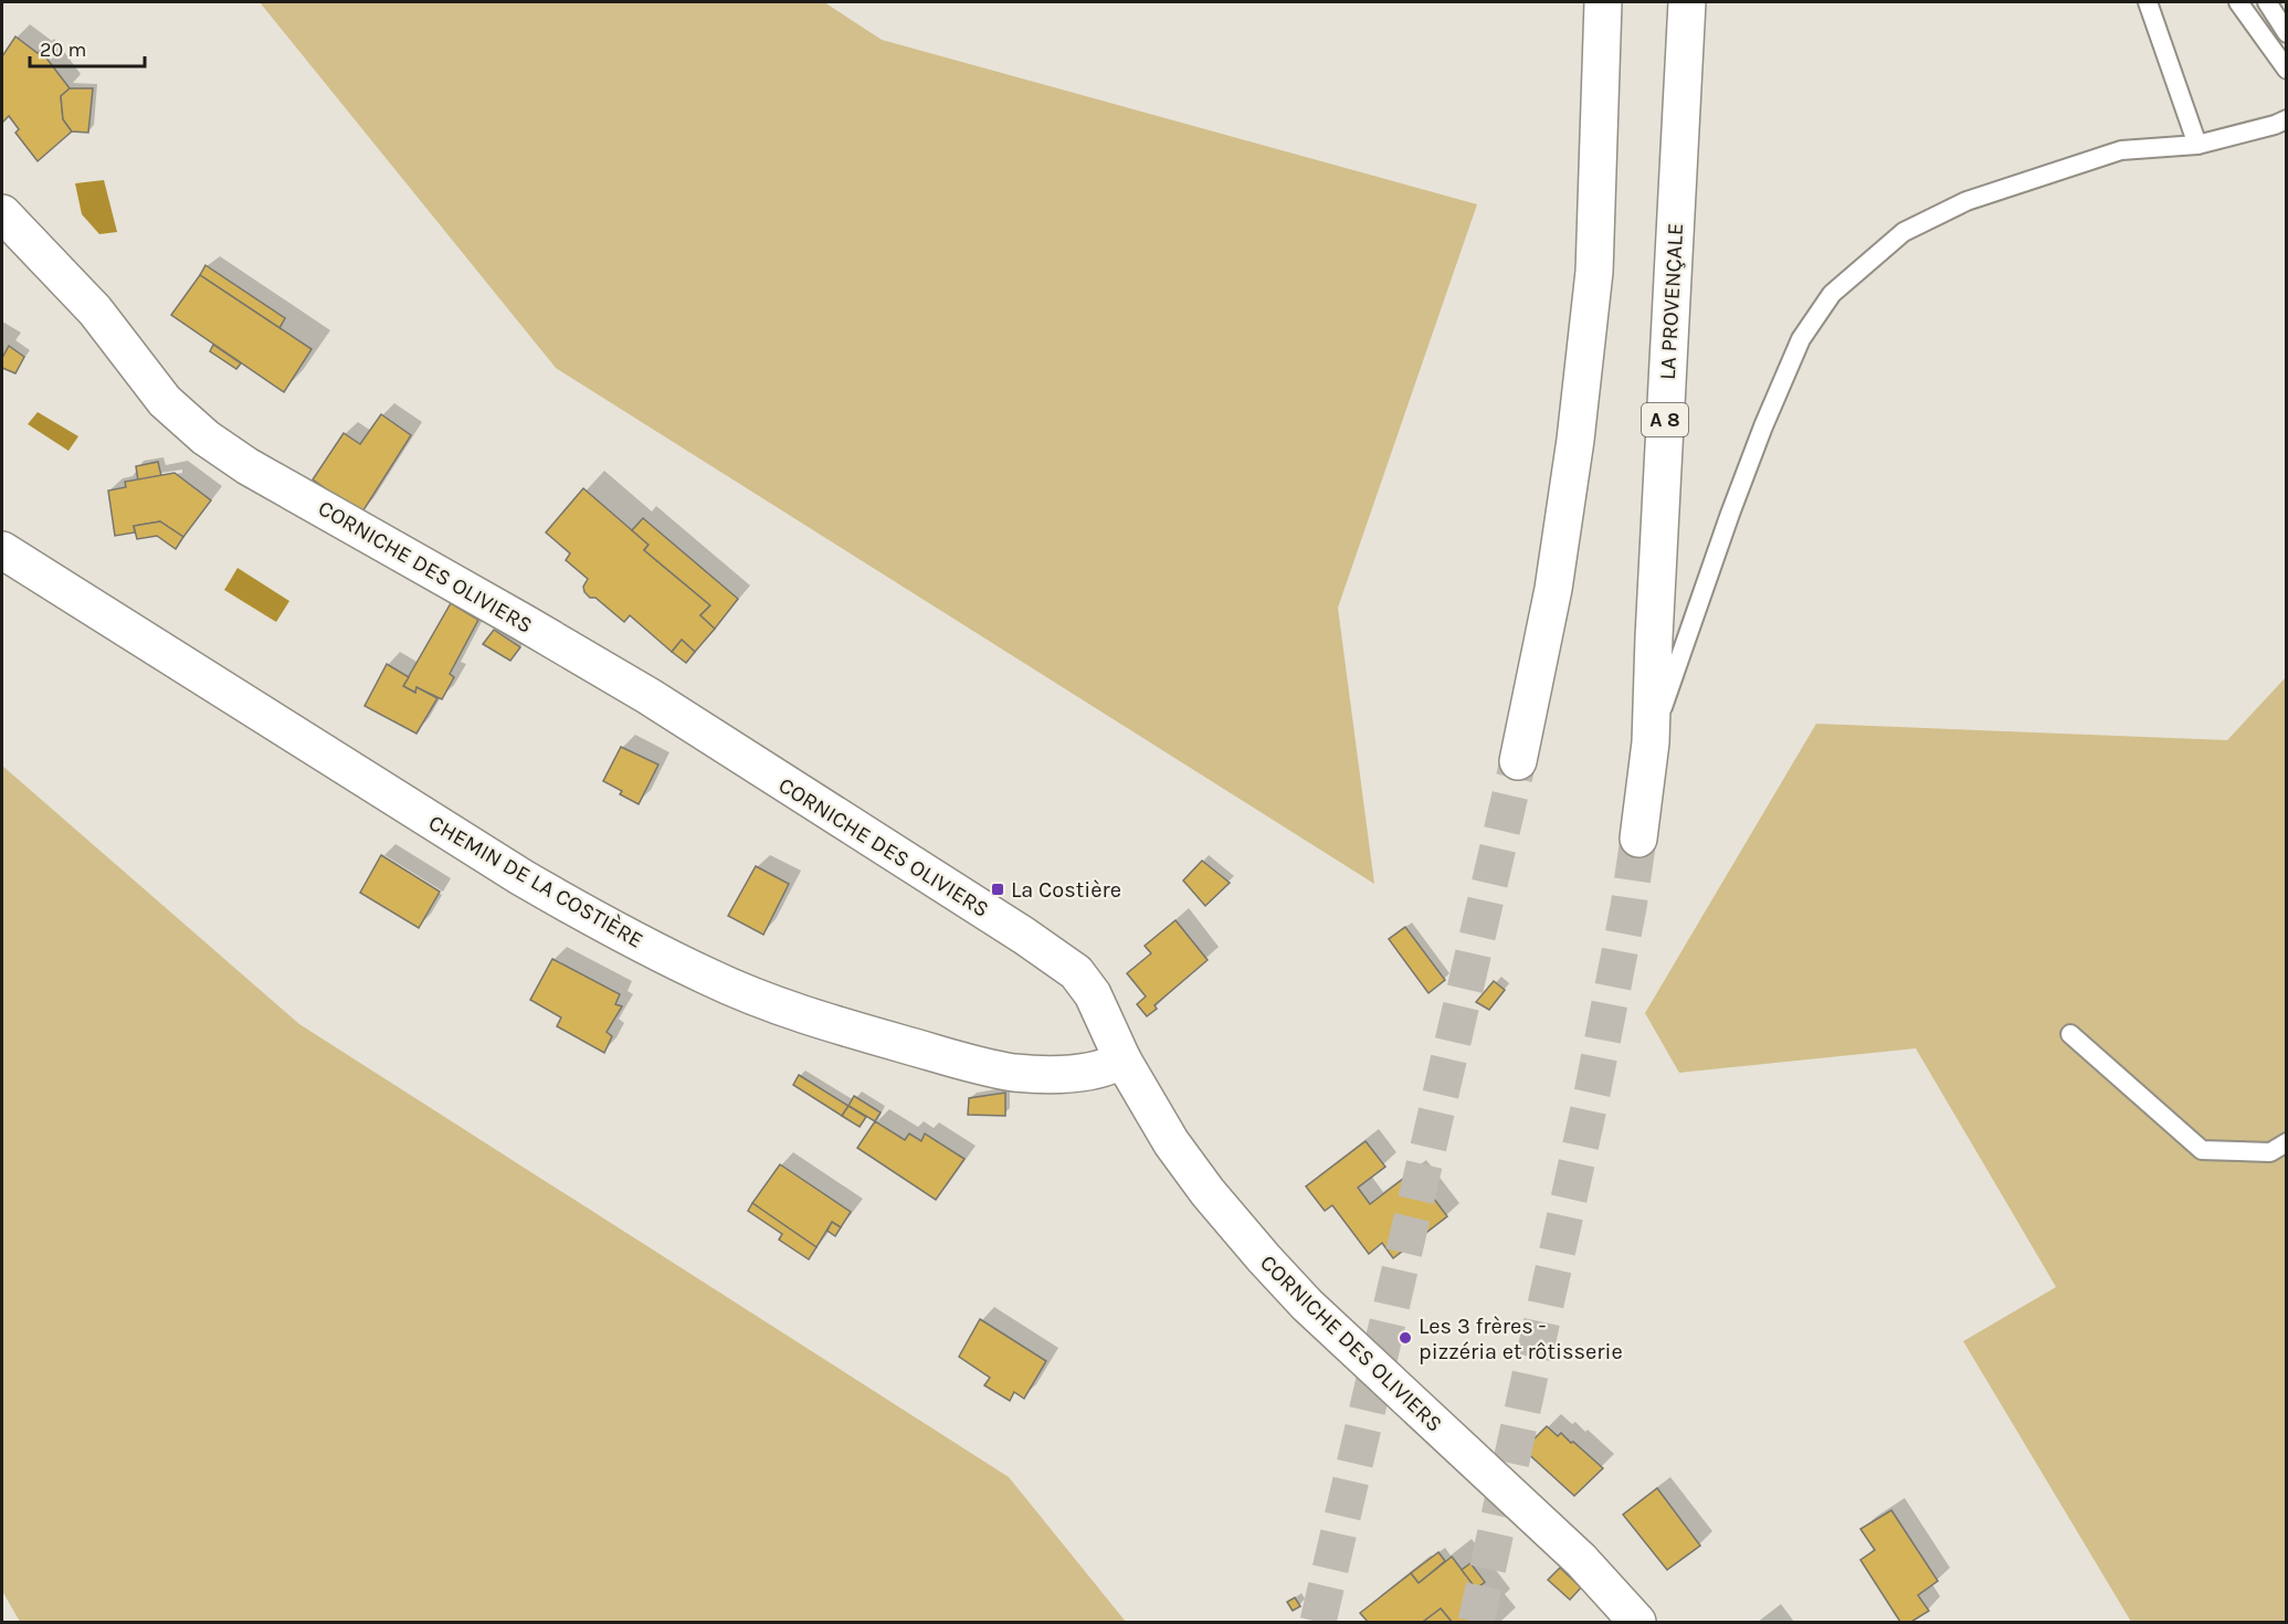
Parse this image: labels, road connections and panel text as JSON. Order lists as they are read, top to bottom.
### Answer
{
  "streets": {
    "main road": [
      "LA PROVENÇALE",
      "A 8",
      "CORNICHE DES OLIVIERS",
      "CHEMIN DE LA COSTIÈRE"
    ]
  },
  "crossings": [
    ["CORNICHE DES OLIVIERS", "CHEMIN DE LA COSTIÈRE"]
  ],
  "places": {
    "transit": ["La Costière"],
    "other": ["Les 3 frères - pizzéria et rôtisserie"]
  },
  "scale_bar": "20 m"
}
